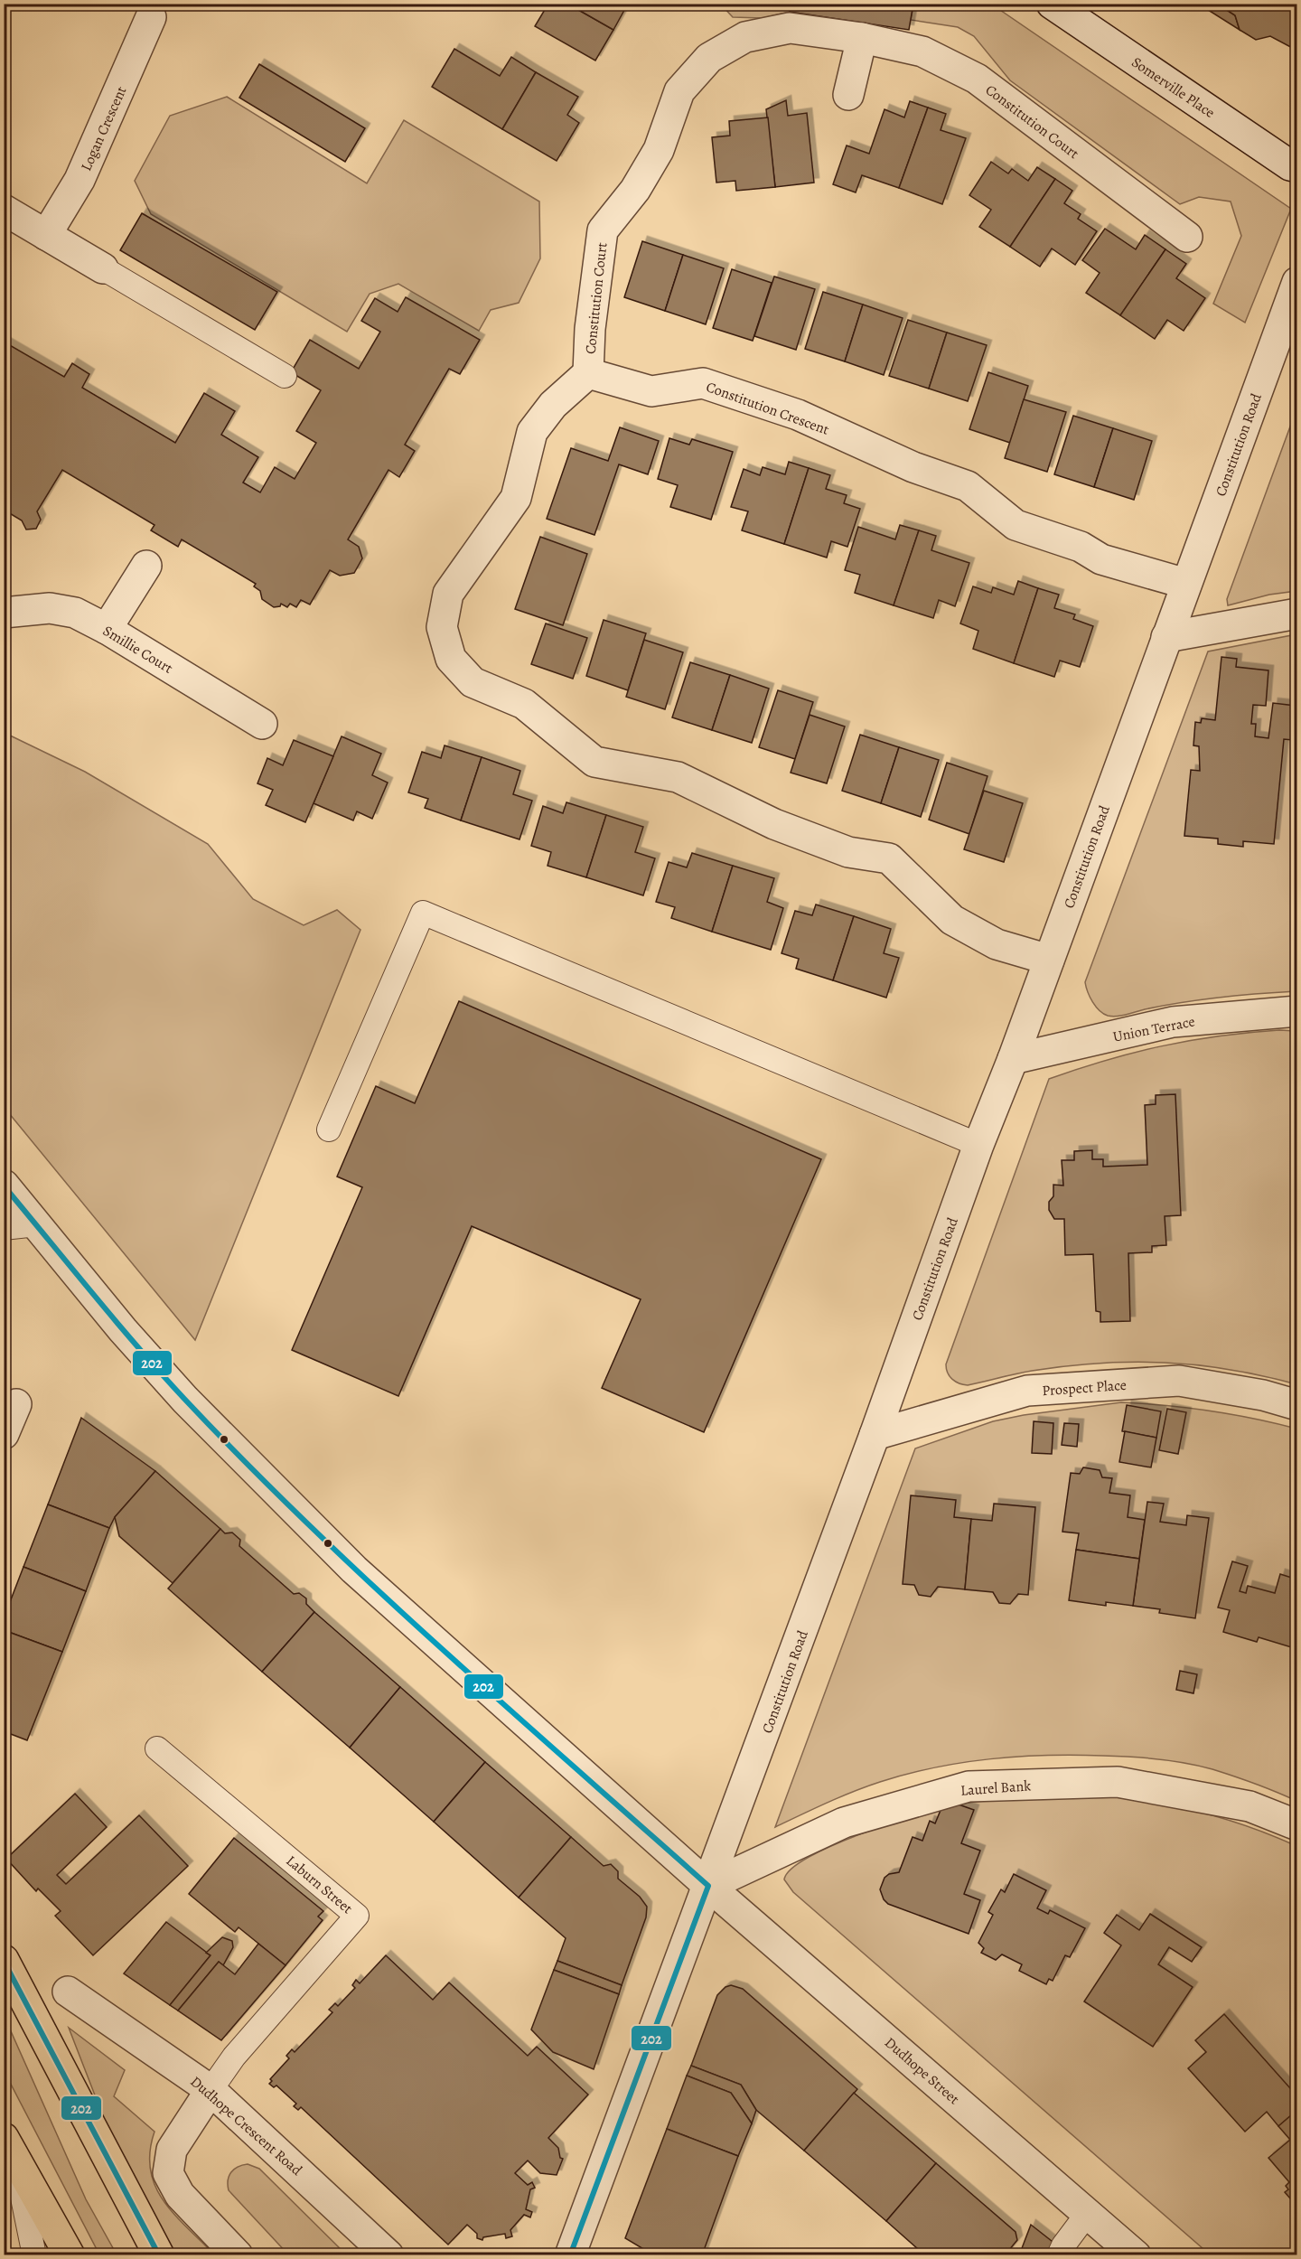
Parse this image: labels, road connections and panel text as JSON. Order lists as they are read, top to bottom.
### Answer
{
  "streets": {
    "street": [
      "Somerville Place",
      "Constitution Court",
      "Logan Crescent",
      "Constitution Crescent",
      "Constitution Road",
      "Smillie Court",
      "Union Terrace",
      "Prospect Place",
      "Laurel Bank",
      "Dudhope Street",
      "Dudhope Crescent Road"
    ],
    "lane": ["Laburn Street"]
  },
  "crossings": [
    ["Constitution Court", "Constitution Crescent"],
    ["Constitution Crescent", "Constitution Road"],
    ["Constitution Road", "Union Terrace"],
    ["Constitution Road", "Prospect Place"],
    ["Constitution Road", "Laurel Bank"],
    ["Constitution Road", "Dudhope Street"],
    ["Laurel Bank", "Dudhope Street"],
    ["Laburn Street", "Dudhope Crescent Road"]
  ],
  "lines": ["transit line 202"]
}
